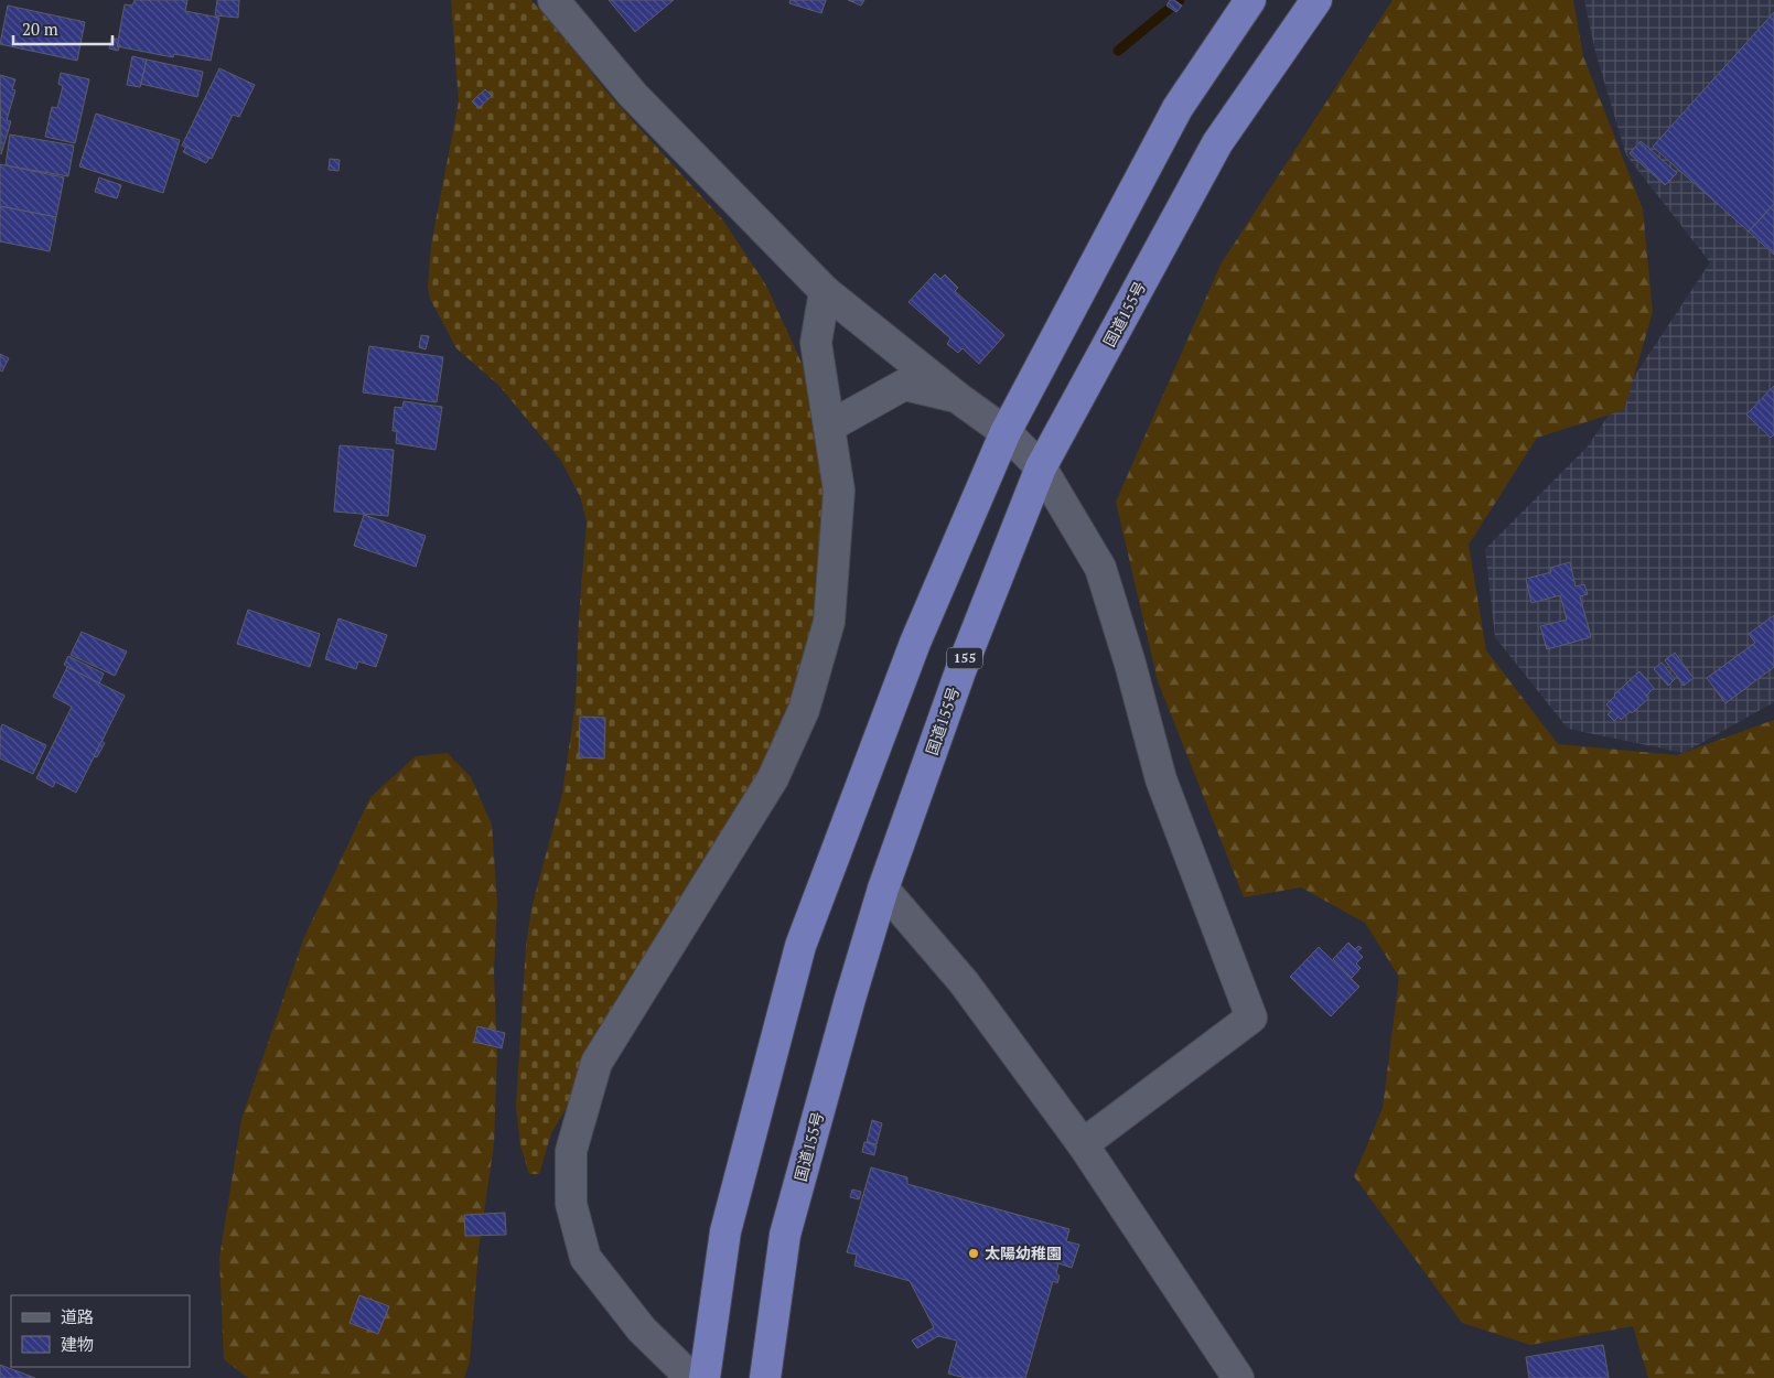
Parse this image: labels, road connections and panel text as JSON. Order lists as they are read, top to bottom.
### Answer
{
  "streets": {
    "highway": ["国道155号", "155"]
  },
  "places": ["太陽幼稚園"],
  "legend": ["道路", "建物"],
  "scale_bar": "20 m"
}
